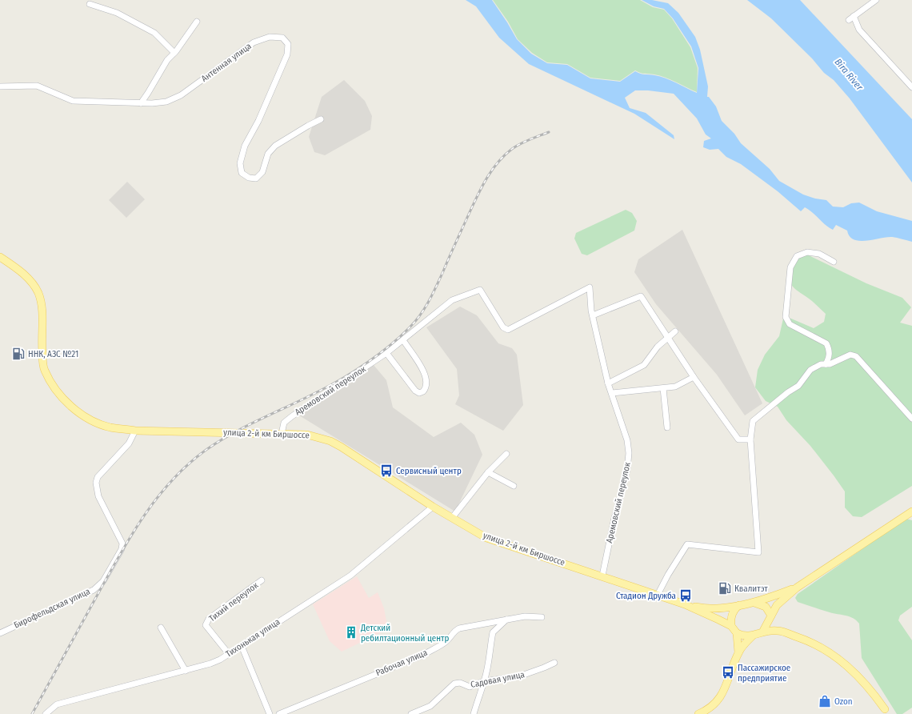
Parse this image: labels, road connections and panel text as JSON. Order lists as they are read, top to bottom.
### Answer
{
  "streets": {
    "main road": ["улица 2-й км Биршоссе"],
    "street": [
      "Антенная улица",
      "Аремовский переулок",
      "Тихий переулок",
      "Бирофельдская улица",
      "Тихонькая улица",
      "Рабочая улица",
      "Садовая улица"
    ]
  },
  "crossings": [
    ["Аремовский переулок", "улица 2-й км Биршоссе"],
    ["улица 2-й км Биршоссе", "Бирофельдская улица"],
    ["улица 2-й км Биршоссе", "Тихонькая улица"],
    ["Тихий переулок", "Тихонькая улица"]
  ],
  "water": ["Bira River"],
  "places": {
    "fuel station": ["ННК, АЗС №21", "Квалитэт"],
    "bus stop": ["Сервисный центр", "Стадион Дружба", "Пассажирское предприятие"],
    "building": ["Детский ребилтационный центр"],
    "shop": ["Ozon"]
  }
}
